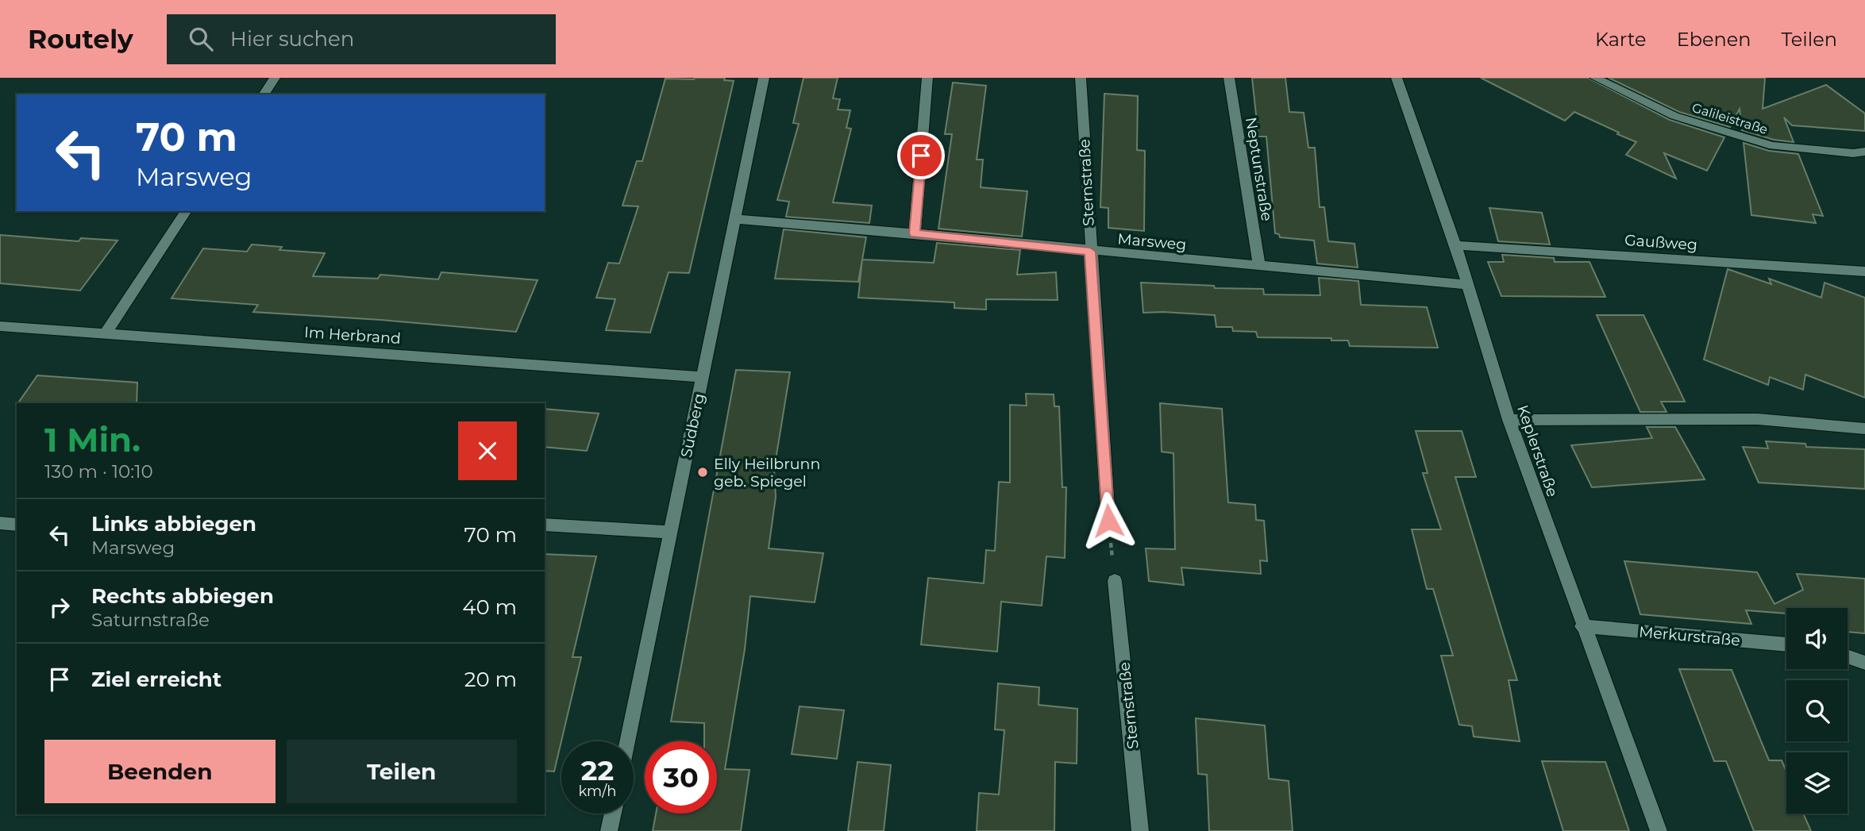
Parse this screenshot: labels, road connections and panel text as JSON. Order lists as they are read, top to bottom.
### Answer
{
  "streets": {
    "street": [
      "Galileistraße",
      "Neptunstraße",
      "Sternstraße",
      "Marsweg",
      "Gaußweg",
      "Im Herbrand",
      "Südberg",
      "Keplerstraße",
      "Merkurstraße"
    ]
  },
  "crossings": [
    ["Neptunstraße", "Marsweg"],
    ["Sternstraße", "Marsweg"],
    ["Marsweg", "Südberg"],
    ["Marsweg", "Keplerstraße"],
    ["Gaußweg", "Keplerstraße"],
    ["Im Herbrand", "Südberg"],
    ["Keplerstraße", "Merkurstraße"]
  ],
  "places": ["Elly Heilbrunn geb. Spiegel"],
  "page": {
    "header": "Routely",
    "search": "Hier suchen",
    "nav": ["Karte", "Ebenen", "Teilen"],
    "turn": ["70 m", "Marsweg"],
    "heading": ["1 Min.", "130 m · 10:10"],
    "list": [
      {
        "name": "Links abbiegen",
        "note": "Marsweg",
        "value": "70 m"
      },
      {
        "name": "Rechts abbiegen",
        "note": "Saturnstraße",
        "value": "40 m"
      },
      {
        "name": "Ziel erreicht",
        "value": "20 m"
      }
    ],
    "buttons": ["Beenden", "Teilen"],
    "speed": "22 km/h",
    "limit": "30"
  }
}
